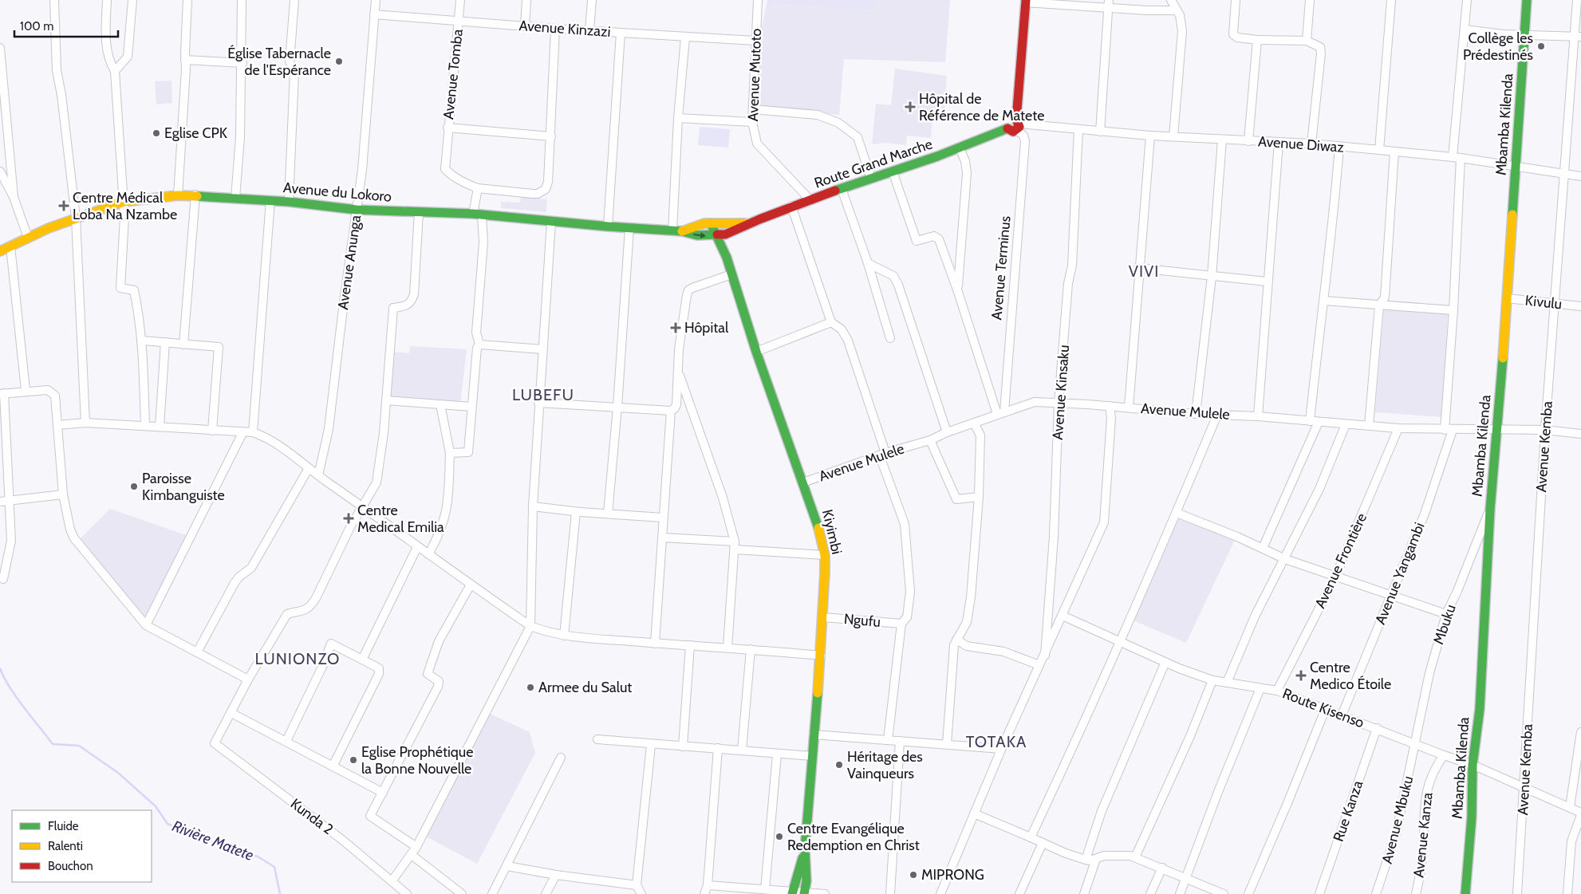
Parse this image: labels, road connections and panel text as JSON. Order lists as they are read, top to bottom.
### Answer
{
  "streets": {
    "street": [
      "Avenue Kinzazi",
      "Avenue Tomba",
      "Avenue Mutoto",
      "Mbamba Kilenda",
      "Avenue Diwaz",
      "Route Grand Marche",
      "Avenue du Lokoro",
      "Avenue Anunga",
      "Avenue Terminus",
      "Kivulu",
      "Avenue Kinsaku",
      "Avenue Mulele",
      "Avenue Kemba",
      "Kiyimbi",
      "Avenue Frontière",
      "Avenue Yangambi",
      "Ngufu",
      "Mbuku",
      "Route Kisenso",
      "Rue Kanza",
      "Kunda 2",
      "Avenue Mbuku",
      "Avenue Kanza"
    ]
  },
  "crossings": [
    ["Avenue Kinzazi", "Avenue Tomba"],
    ["Avenue Kinzazi", "Avenue Mutoto"],
    ["Avenue Kinzazi", "Avenue Anunga"],
    ["Avenue Mutoto", "Route Grand Marche"],
    ["Mbamba Kilenda", "Avenue Diwaz"],
    ["Mbamba Kilenda", "Kivulu"],
    ["Mbamba Kilenda", "Avenue Mulele"],
    ["Mbamba Kilenda", "Mbuku"],
    ["Mbamba Kilenda", "Route Kisenso"],
    ["Avenue Diwaz", "Route Grand Marche"],
    ["Avenue Diwaz", "Avenue Terminus"],
    ["Avenue Diwaz", "Avenue Kinsaku"],
    ["Avenue Diwaz", "Avenue Kemba"],
    ["Avenue Diwaz", "Avenue Yangambi"],
    ["Route Grand Marche", "Avenue du Lokoro"],
    ["Route Grand Marche", "Avenue Terminus"],
    ["Route Grand Marche", "Kiyimbi"],
    ["Avenue du Lokoro", "Avenue Anunga"],
    ["Avenue du Lokoro", "Kiyimbi"],
    ["Avenue Terminus", "Avenue Mulele"],
    ["Kivulu", "Avenue Kemba"],
    ["Avenue Kinsaku", "Avenue Mulele"],
    ["Avenue Mulele", "Avenue Kemba"],
    ["Avenue Mulele", "Kiyimbi"],
    ["Avenue Mulele", "Avenue Frontière"],
    ["Avenue Mulele", "Avenue Yangambi"],
    ["Avenue Kemba", "Route Kisenso"],
    ["Kiyimbi", "Ngufu"],
    ["Avenue Frontière", "Route Kisenso"],
    ["Avenue Yangambi", "Route Kisenso"],
    ["Mbuku", "Route Kisenso"],
    ["Mbuku", "Avenue Mbuku"],
    ["Route Kisenso", "Rue Kanza"],
    ["Route Kisenso", "Avenue Mbuku"],
    ["Route Kisenso", "Avenue Kanza"]
  ],
  "districts": [
    "VIVI",
    "LUBEFU",
    "LUNIONZO",
    "TOTAKA"
  ],
  "water": ["Rivière Matete"],
  "places": {
    "other": [
      "Collège les Prédestinés",
      "Église Tabernacle de l'Espérance",
      "Eglise CPK",
      "Paroisse Kimbanguiste",
      "Armee du Salut",
      "Eglise Prophétique la Bonne Nouvelle",
      "Héritage des Vainqueurs",
      "Centre Evangélique Redemption en Christ",
      "MIPRONG"
    ],
    "health": [
      "Hôpital de Référence de Matete",
      "Centre Médical Loba Na Nzambe",
      "Hôpital",
      "Centre Medical Emilia",
      "Centre Medico Étoile"
    ]
  },
  "legend": ["Fluide", "Ralenti", "Bouchon"],
  "scale_bar": "100 m"
}
